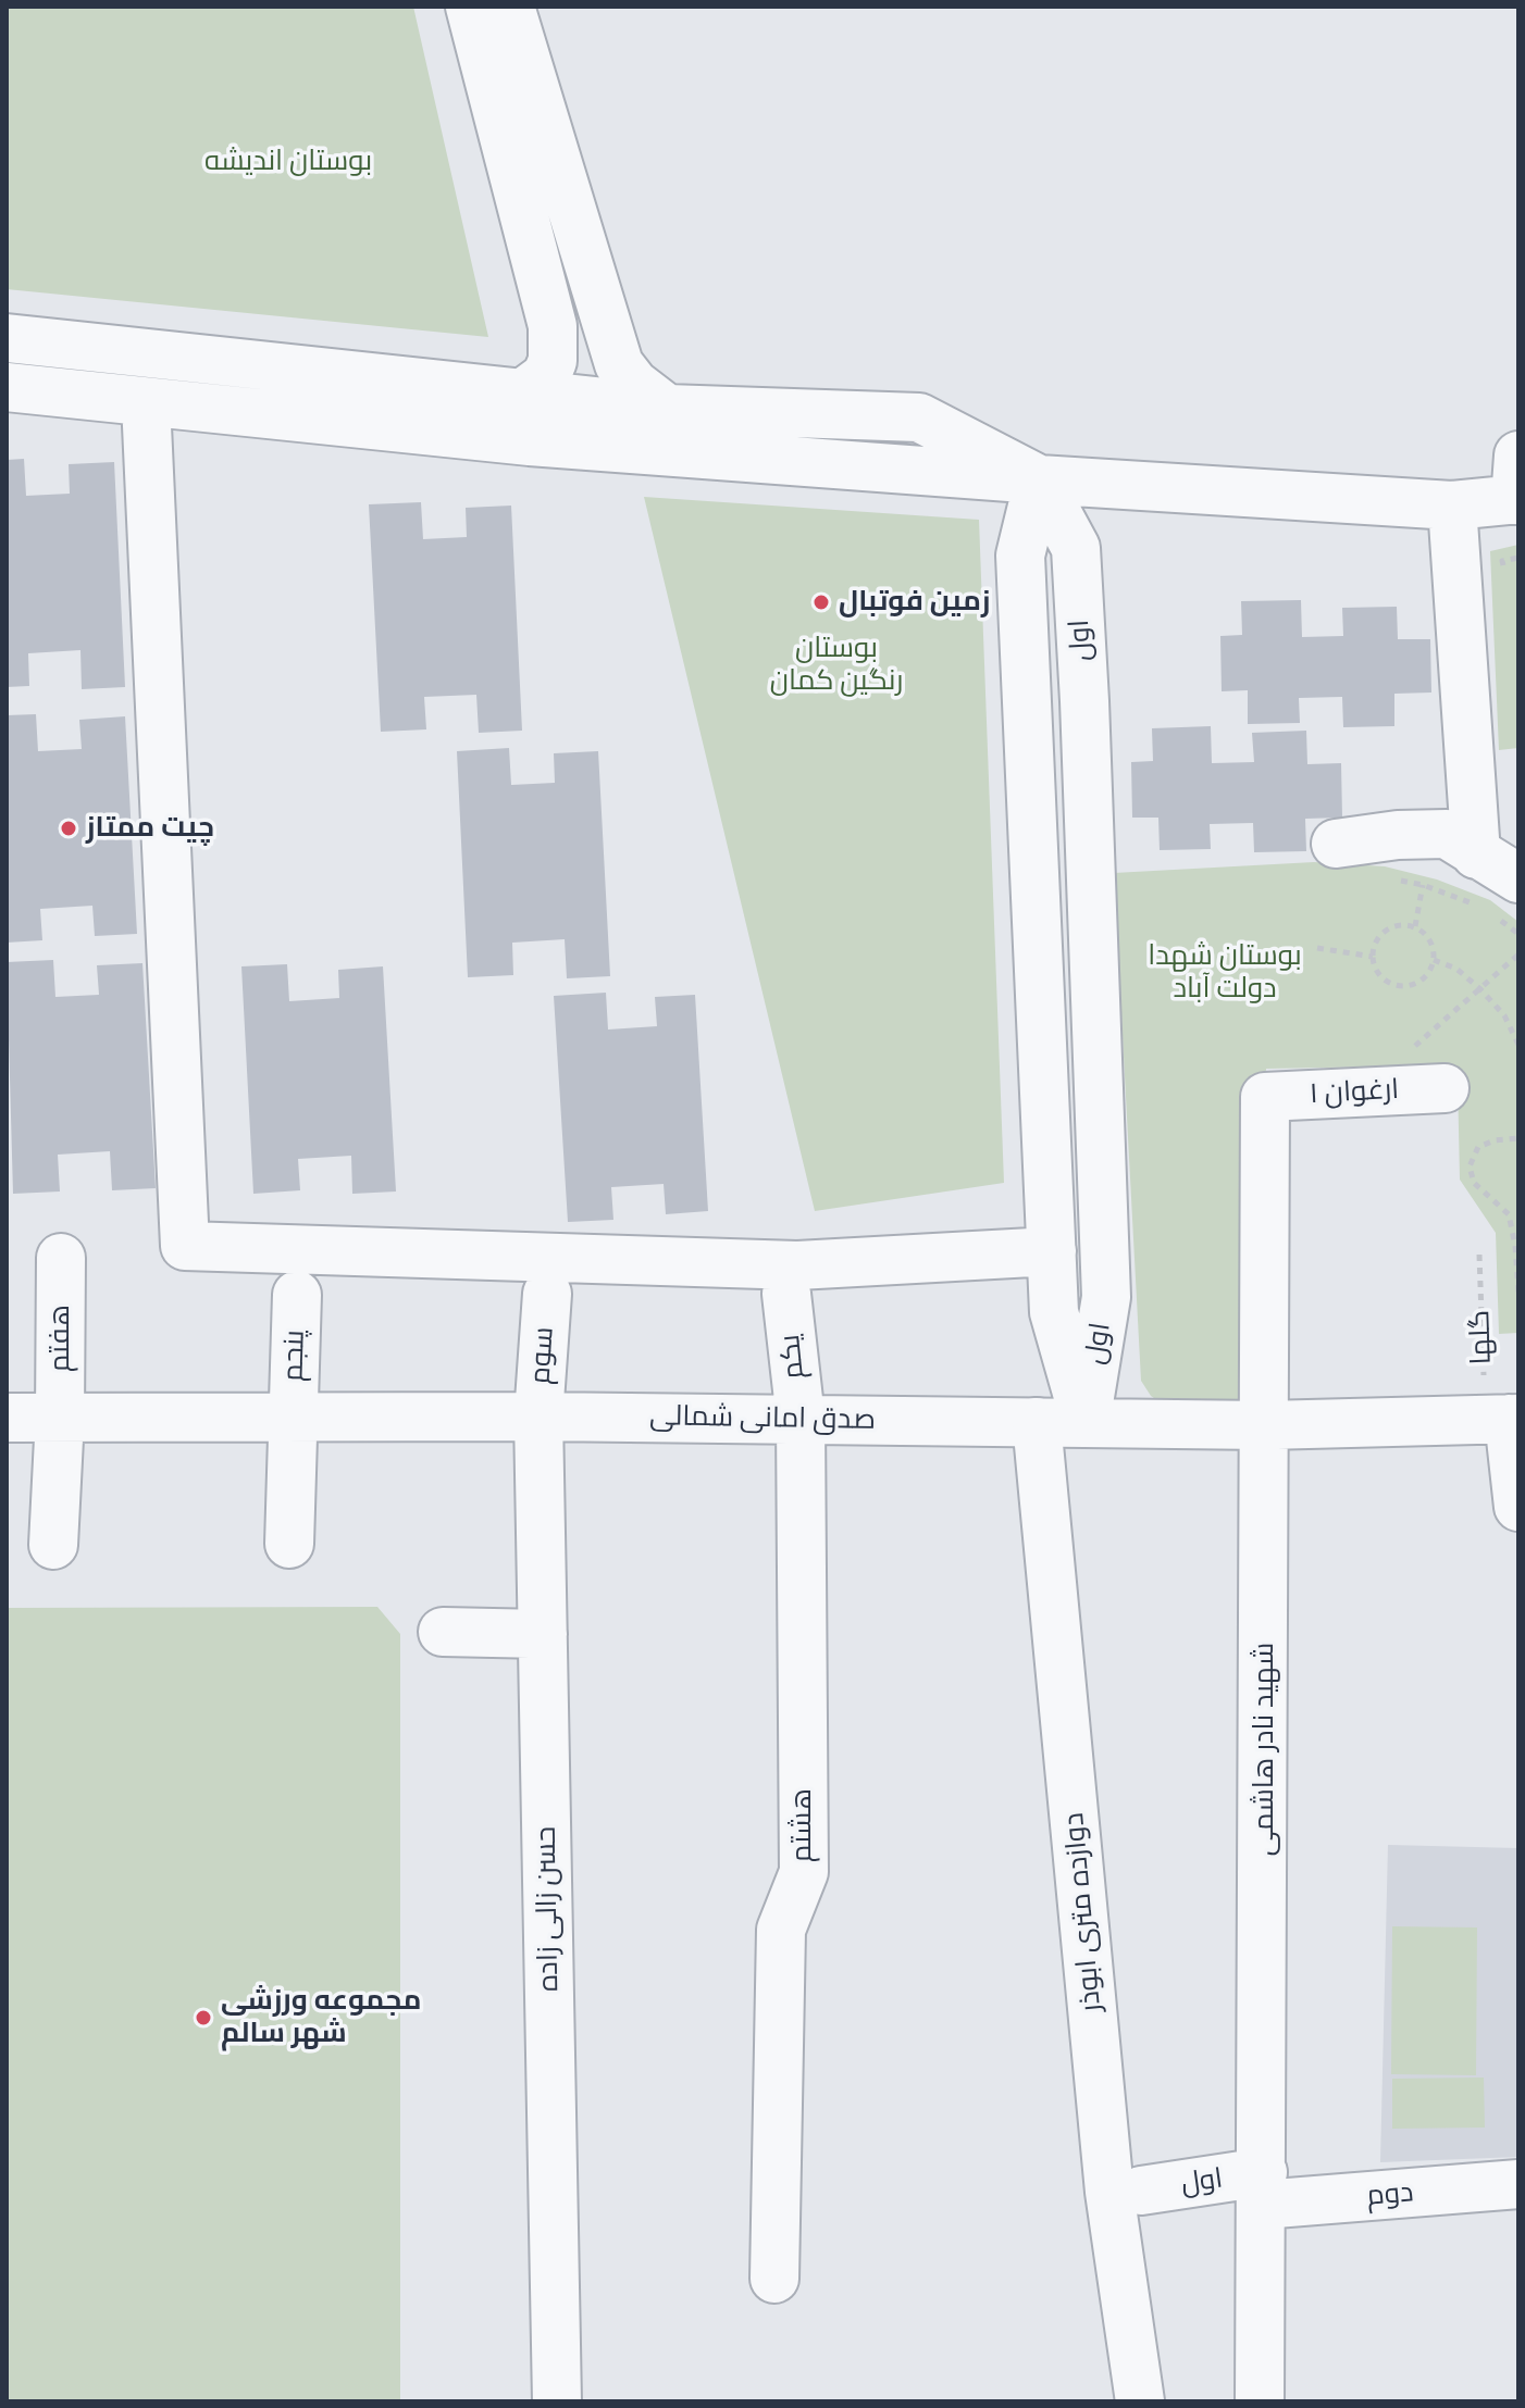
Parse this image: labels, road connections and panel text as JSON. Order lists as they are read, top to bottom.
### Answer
{
  "streets": {
    "street": [
      "اول",
      "ارغوان ۱",
      "هفتم",
      "پنجم",
      "سوم",
      "یکم",
      "صدق امانی شمالی",
      "شهید نادر هاشمی",
      "هشتم",
      "حسن زالی زاده",
      "دوازده متری ابوذر",
      "دوم"
    ],
    "path": ["گلها"]
  },
  "crossings": [
    ["اول", "صدق امانی شمالی"],
    ["اول", "شهید نادر هاشمی"],
    ["اول", "دوم"],
    ["ارغوان ۱", "شهید نادر هاشمی"],
    ["گلها", "صدق امانی شمالی"],
    ["هفتم", "صدق امانی شمالی"],
    ["پنجم", "صدق امانی شمالی"],
    ["سوم", "صدق امانی شمالی"],
    ["سوم", "حسن زالی زاده"],
    ["یکم", "صدق امانی شمالی"],
    ["یکم", "هشتم"],
    ["صدق امانی شمالی", "شهید نادر هاشمی"],
    ["صدق امانی شمالی", "هشتم"],
    ["صدق امانی شمالی", "حسن زالی زاده"],
    ["صدق امانی شمالی", "دوازده متری ابوذر"],
    ["شهید نادر هاشمی", "دوم"]
  ],
  "parks": ["بوستان اندیشه", "بوستان رنگین کمان", "بوستان شهدا دولت آباد"],
  "places": ["زمین فوتبال", "چیت ممتاز", "مجموعه ورزشی شهر سالم"]
}
